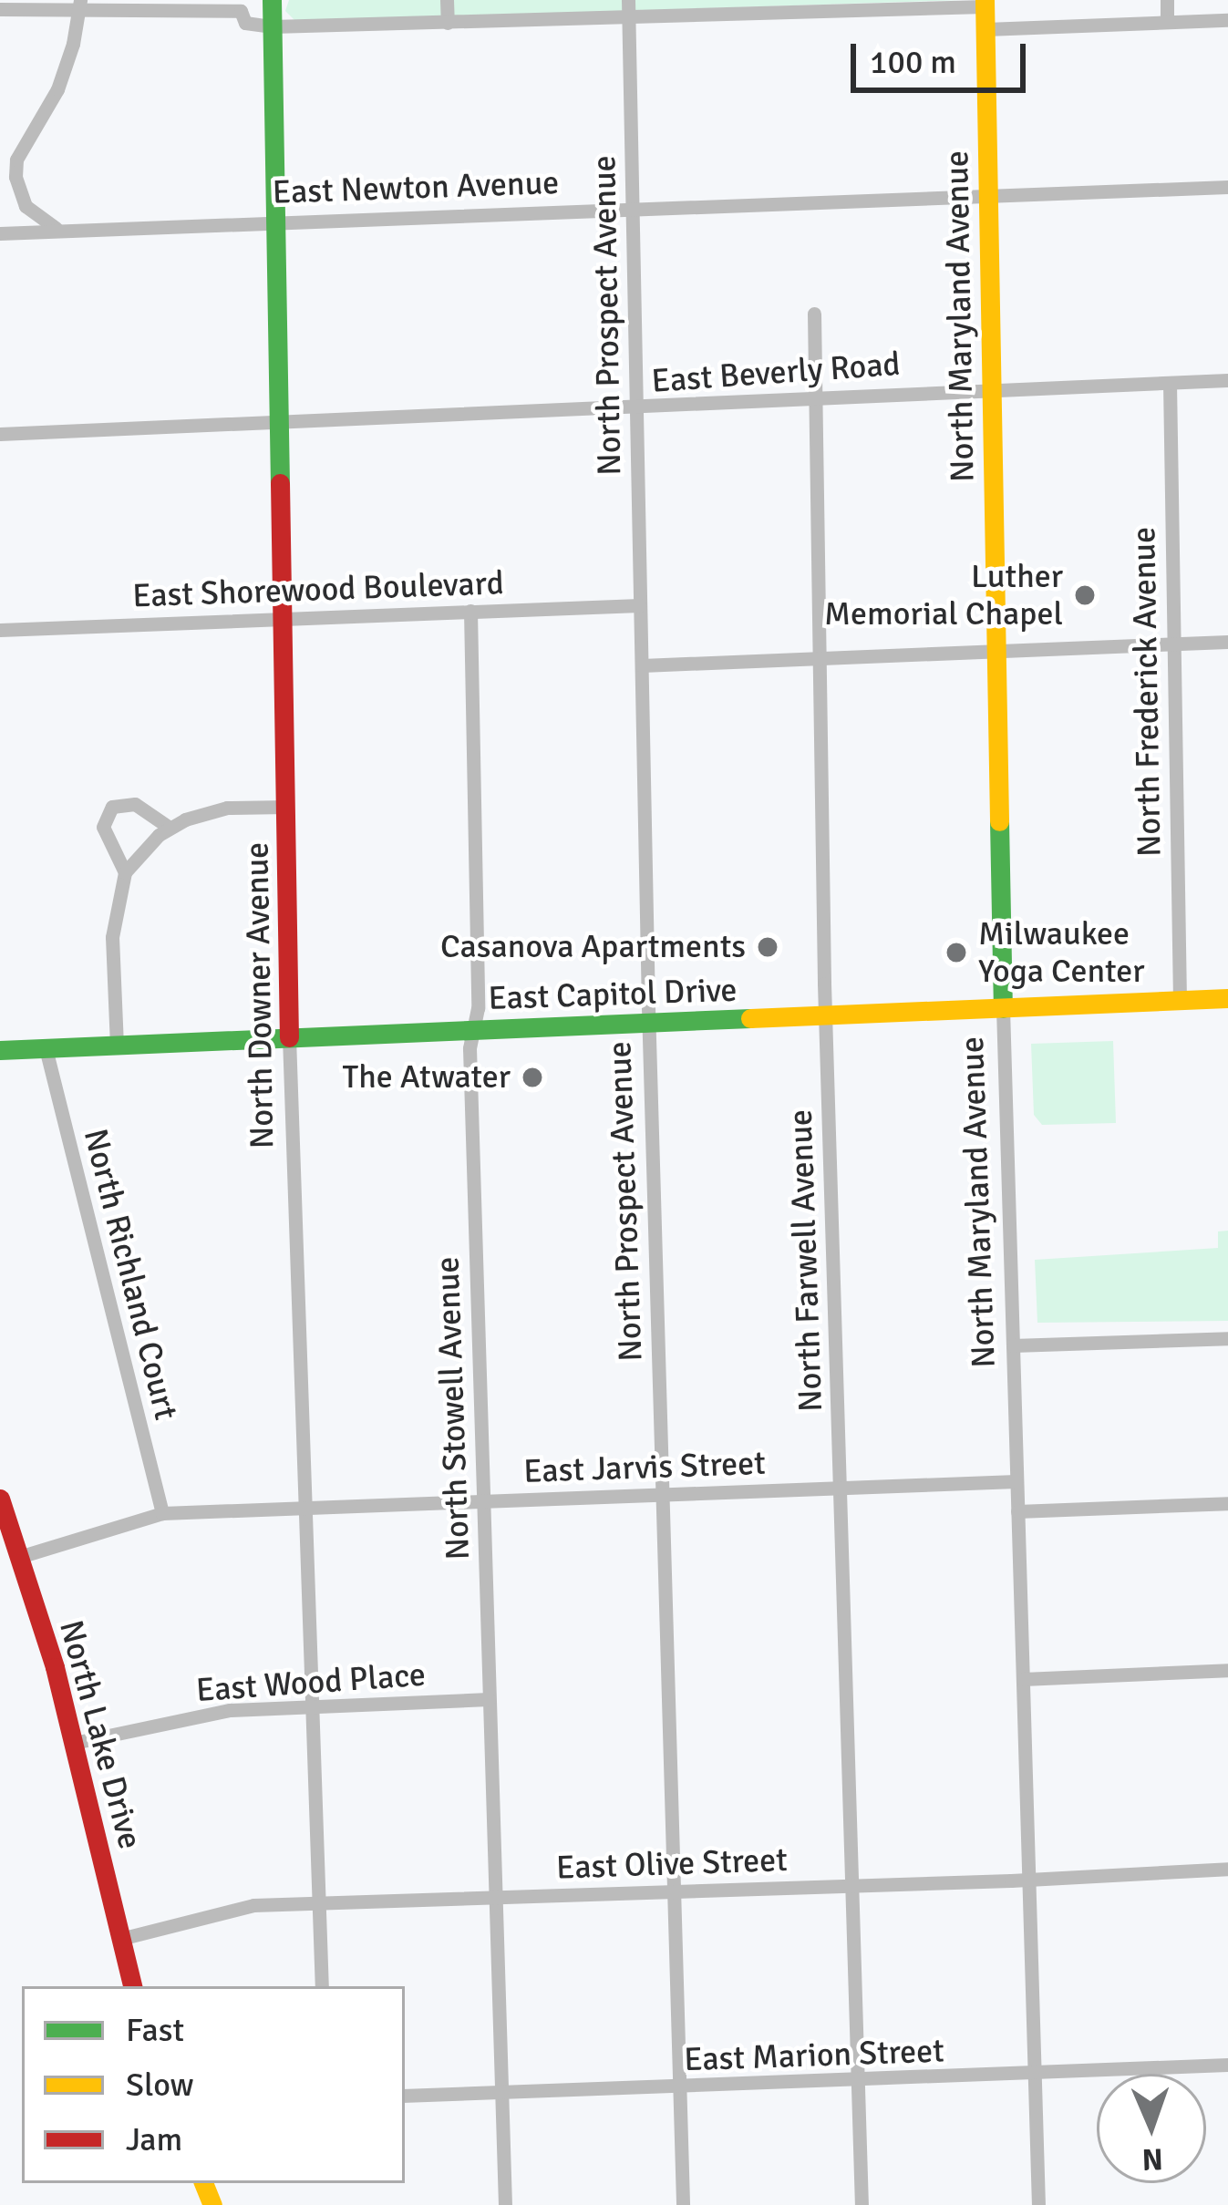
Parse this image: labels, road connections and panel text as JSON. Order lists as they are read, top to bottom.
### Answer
{
  "streets": {
    "street": [
      "East Newton Avenue",
      "North Prospect Avenue",
      "North Maryland Avenue",
      "East Beverly Road",
      "East Shorewood Boulevard",
      "North Frederick Avenue",
      "East Capitol Drive",
      "North Downer Avenue",
      "North Farwell Avenue",
      "North Richland Court",
      "North Stowell Avenue",
      "East Jarvis Street",
      "East Wood Place",
      "North Lake Drive",
      "East Olive Street",
      "East Marion Street"
    ]
  },
  "crossings": [
    ["East Newton Avenue", "North Prospect Avenue"],
    ["East Newton Avenue", "North Maryland Avenue"],
    ["East Newton Avenue", "North Downer Avenue"],
    ["North Prospect Avenue", "East Beverly Road"],
    ["North Prospect Avenue", "East Shorewood Boulevard"],
    ["North Prospect Avenue", "East Capitol Drive"],
    ["North Prospect Avenue", "East Jarvis Street"],
    ["North Prospect Avenue", "East Olive Street"],
    ["North Prospect Avenue", "East Marion Street"],
    ["North Maryland Avenue", "East Beverly Road"],
    ["North Maryland Avenue", "East Capitol Drive"],
    ["North Maryland Avenue", "East Jarvis Street"],
    ["North Maryland Avenue", "East Olive Street"],
    ["North Maryland Avenue", "East Marion Street"],
    ["East Beverly Road", "North Frederick Avenue"],
    ["East Beverly Road", "North Downer Avenue"],
    ["East Beverly Road", "North Farwell Avenue"],
    ["East Shorewood Boulevard", "North Downer Avenue"],
    ["East Shorewood Boulevard", "North Stowell Avenue"],
    ["North Frederick Avenue", "East Capitol Drive"],
    ["East Capitol Drive", "North Downer Avenue"],
    ["East Capitol Drive", "North Farwell Avenue"],
    ["East Capitol Drive", "North Richland Court"],
    ["East Capitol Drive", "North Stowell Avenue"],
    ["North Downer Avenue", "East Jarvis Street"],
    ["North Downer Avenue", "East Wood Place"],
    ["North Downer Avenue", "East Olive Street"],
    ["North Farwell Avenue", "East Jarvis Street"],
    ["North Farwell Avenue", "East Olive Street"],
    ["North Farwell Avenue", "East Marion Street"],
    ["North Richland Court", "East Jarvis Street"],
    ["North Stowell Avenue", "East Jarvis Street"],
    ["North Stowell Avenue", "East Wood Place"],
    ["North Stowell Avenue", "East Olive Street"],
    ["North Stowell Avenue", "East Marion Street"],
    ["East Jarvis Street", "North Lake Drive"],
    ["East Wood Place", "North Lake Drive"],
    ["North Lake Drive", "East Olive Street"]
  ],
  "places": [
    "Luther Memorial Chapel",
    "Casanova Apartments",
    "Milwaukee Yoga Center",
    "The Atwater"
  ],
  "legend": ["Fast", "Slow", "Jam"],
  "scale_bar": "100 m",
  "north": "bottom"
}
